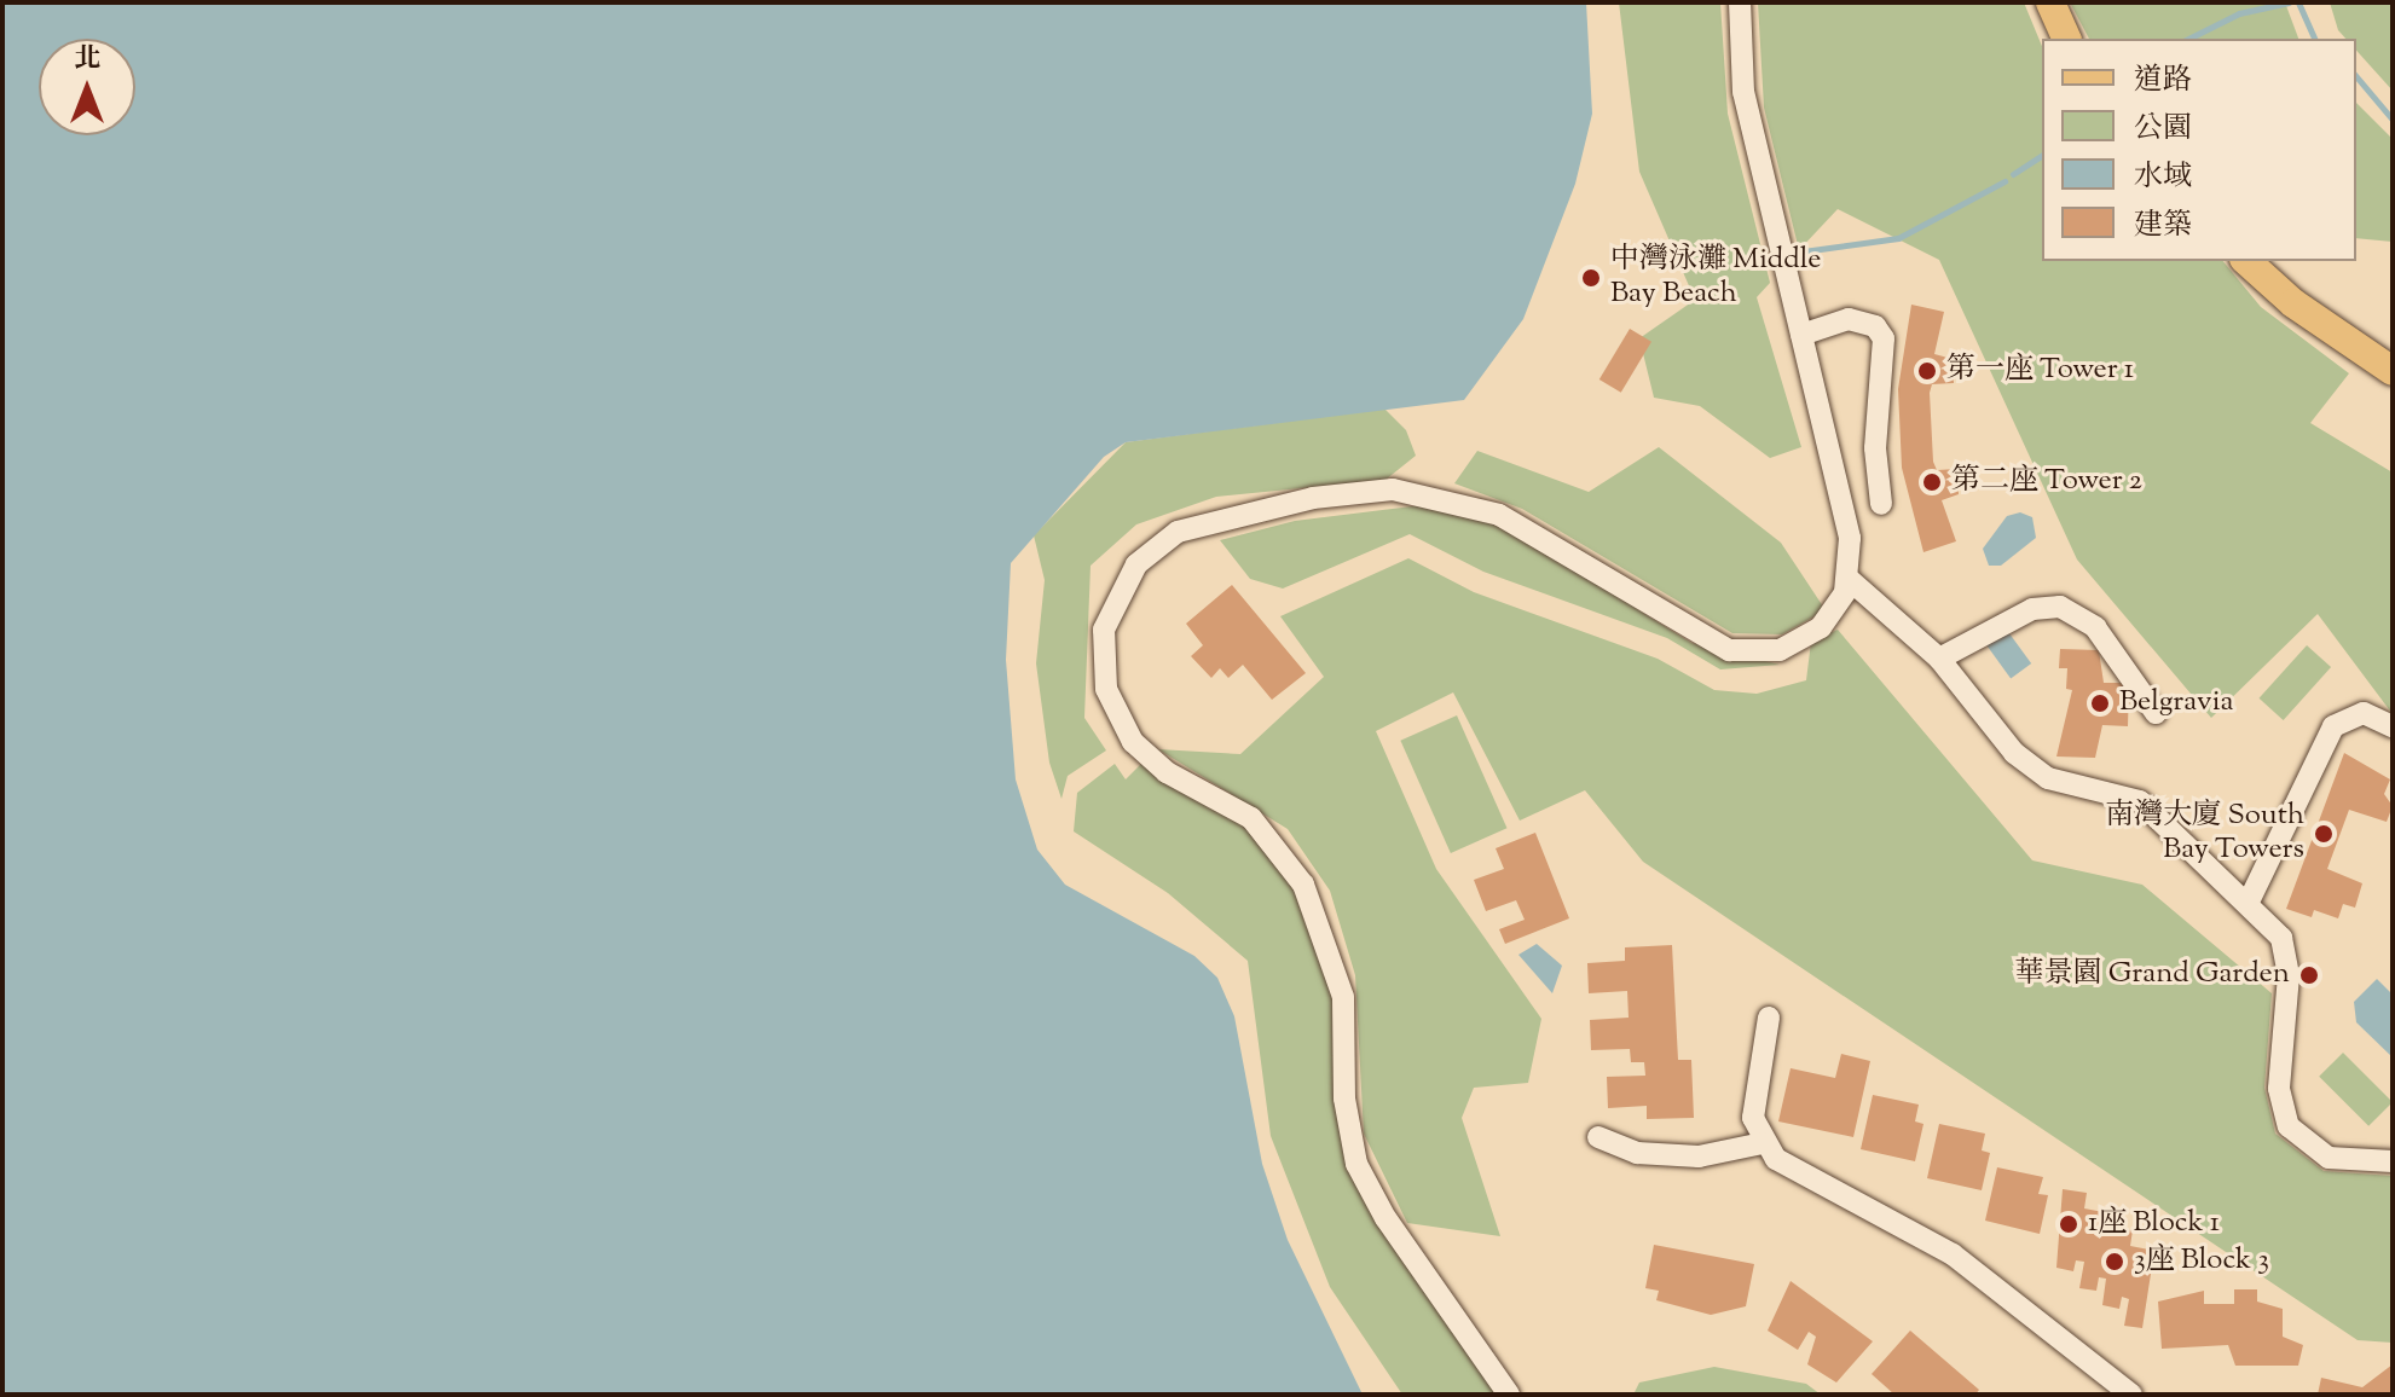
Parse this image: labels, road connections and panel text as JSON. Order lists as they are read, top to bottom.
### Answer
{
  "places": [
    "中灣泳灘 Middle Bay Beach",
    "第一座 Tower 1",
    "第二座 Tower 2",
    "Belgravia",
    "南灣大廈 South Bay Towers",
    "華景園 Grand Garden",
    "1座 Block 1",
    "3座 Block 3"
  ],
  "legend": [
    "道路",
    "公園",
    "水域",
    "建築"
  ],
  "north": "top"
}
